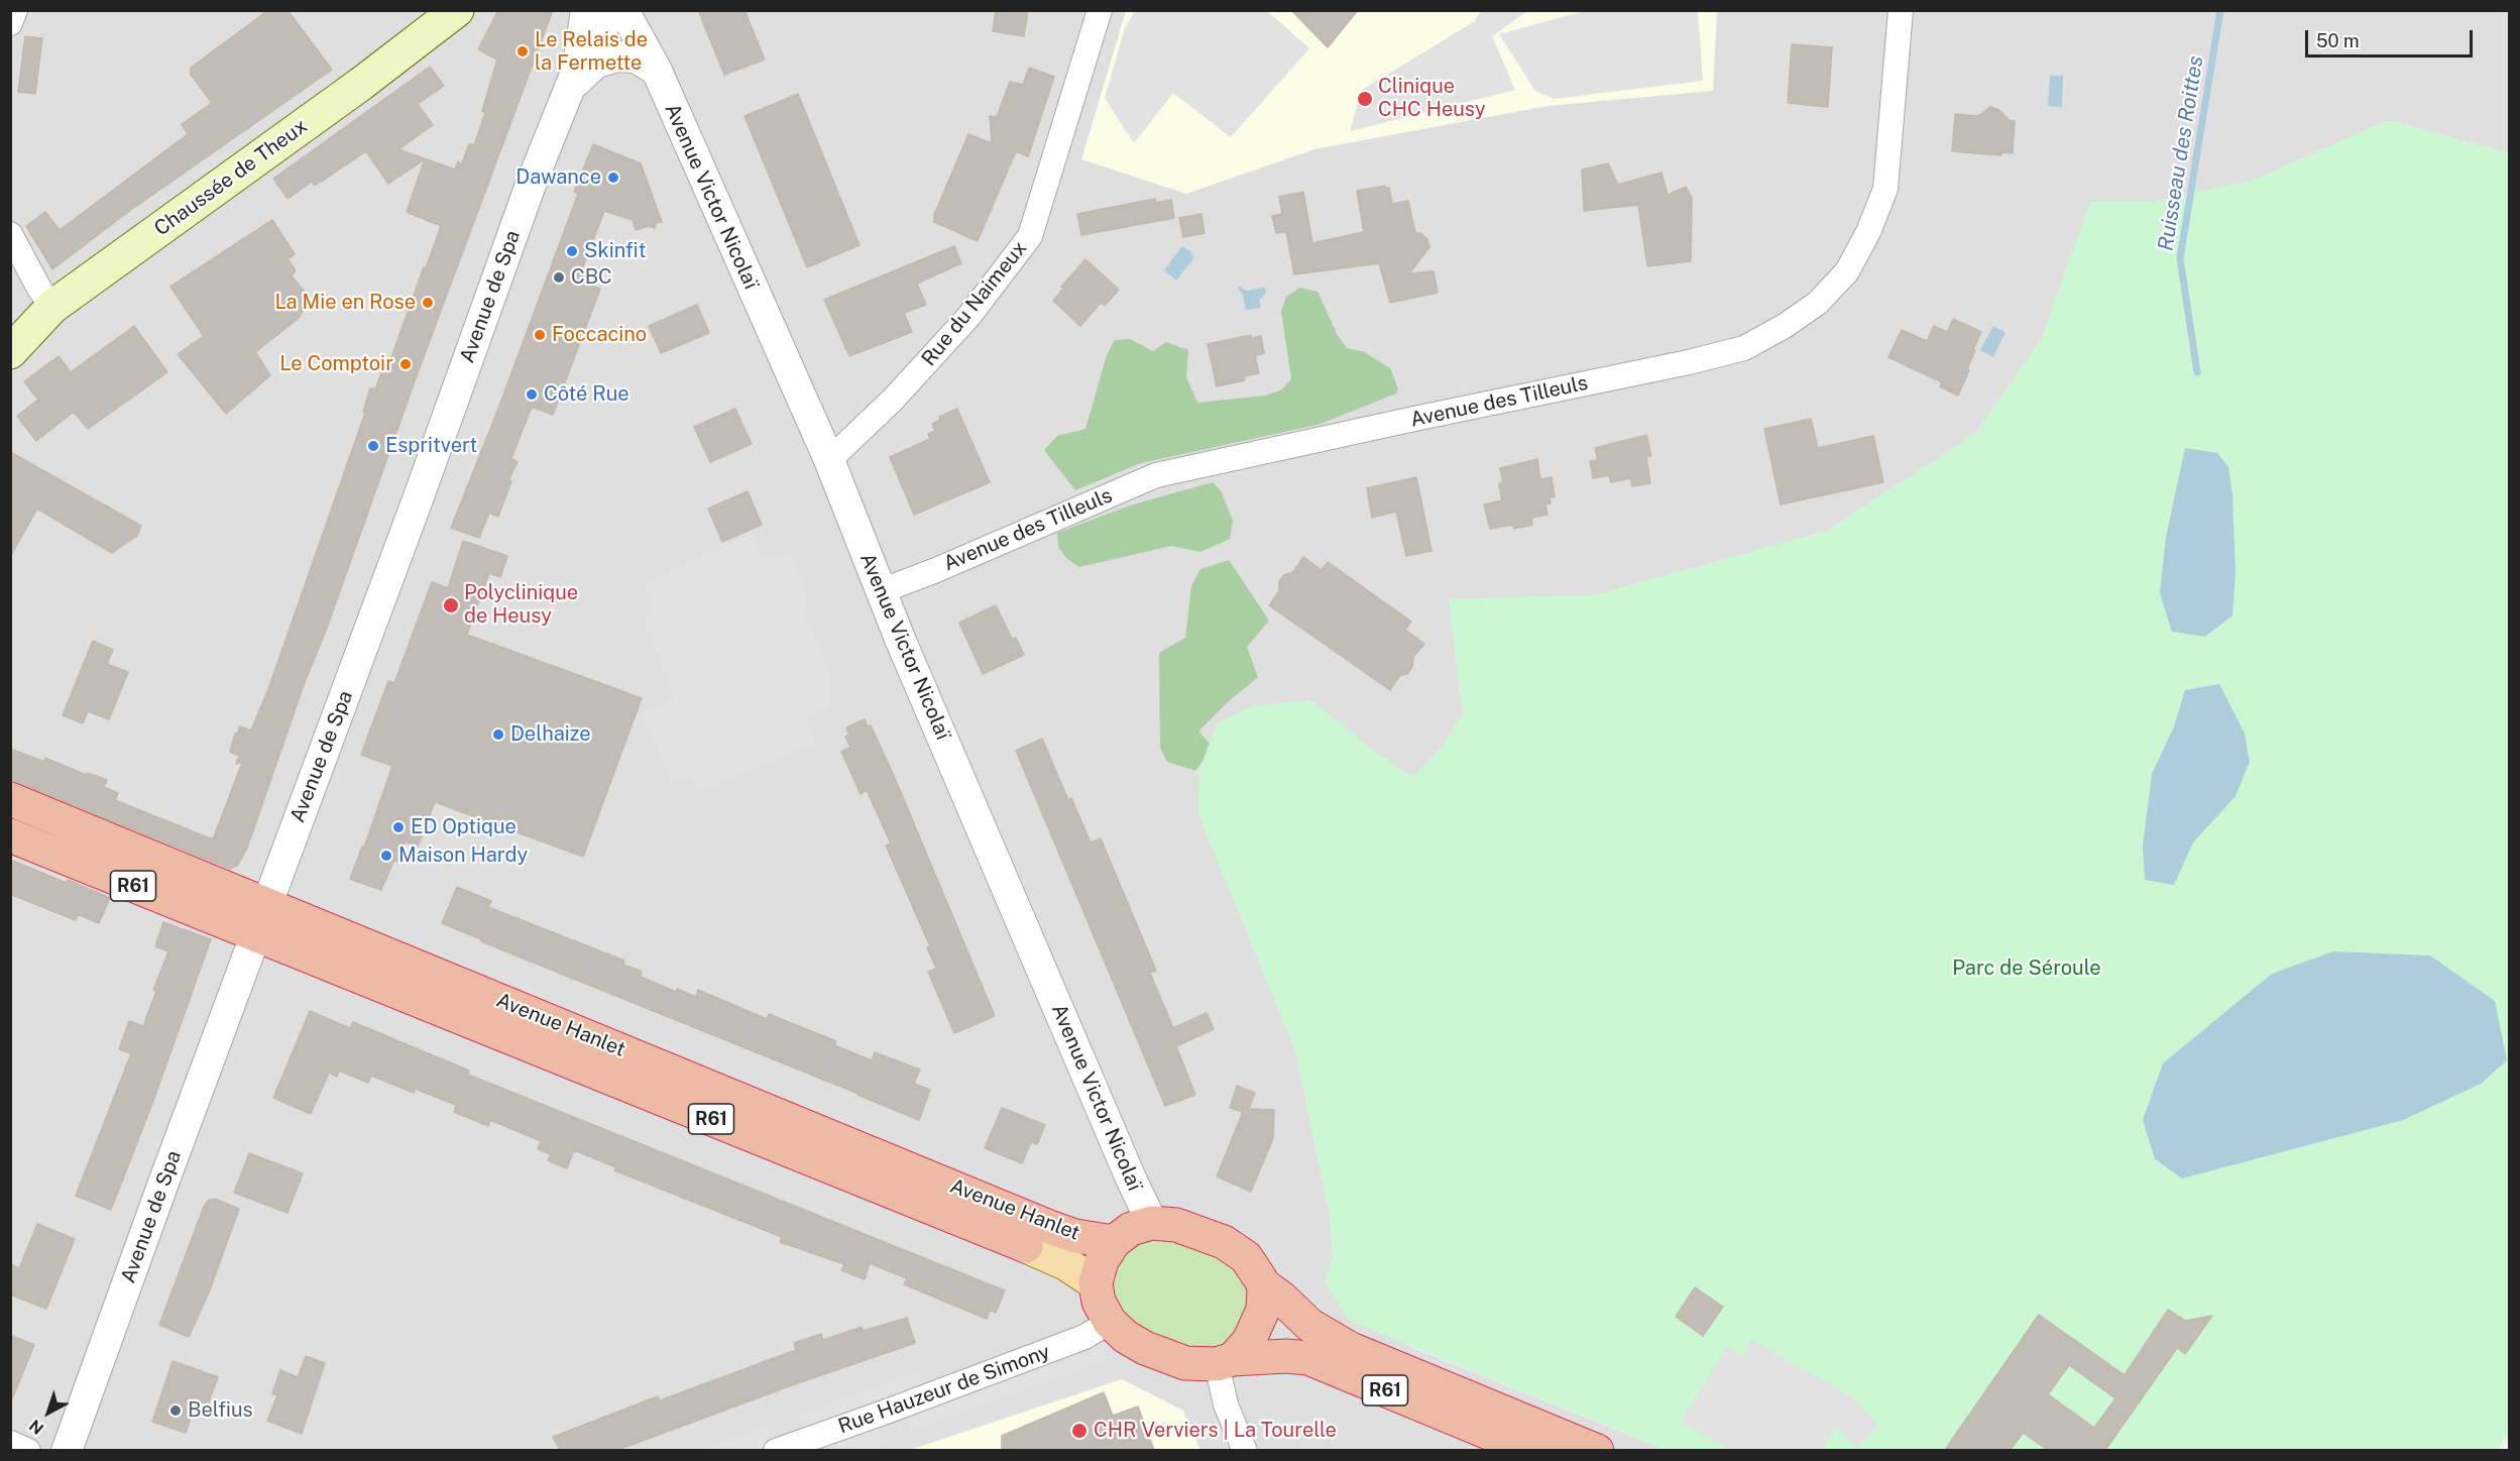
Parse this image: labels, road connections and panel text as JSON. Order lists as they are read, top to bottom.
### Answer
{
  "streets": {
    "highway": ["R61", "Avenue Hanlet"],
    "main road": ["Chaussée de Theux"],
    "street": [
      "Avenue Victor Nicolaï",
      "Avenue de Spa",
      "Rue du Naimeux",
      "Avenue des Tilleuls",
      "Rue Hauzeur de Simony"
    ]
  },
  "crossings": [
    ["Avenue Victor Nicolaï", "Rue du Naimeux"],
    ["Avenue Victor Nicolaï", "Avenue des Tilleuls"],
    ["Avenue Victor Nicolaï", "R61"],
    ["Avenue Victor Nicolaï", "Avenue Hanlet"],
    ["Avenue Victor Nicolaï", "Rue Hauzeur de Simony"],
    ["Avenue de Spa", "Avenue Hanlet"],
    ["R61", "Avenue Hanlet"],
    ["R61", "Rue Hauzeur de Simony"],
    ["Avenue Hanlet", "Rue Hauzeur de Simony"]
  ],
  "water": ["Ruisseau des Roittes"],
  "parks": ["Parc de Séroule"],
  "places": [
    "Le Relais de la Fermette",
    "Clinique CHC Heusy",
    "Dawance",
    "Skinfit",
    "CBC",
    "La Mie en Rose",
    "Foccacino",
    "Le Comptoir",
    "Côté Rue",
    "Espritvert",
    "Polyclinique de Heusy",
    "Delhaize",
    "ED Optique",
    "Maison Hardy",
    "Belfius",
    "CHR Verviers | La Tourelle"
  ],
  "scale_bar": "50 m",
  "north": "bottom left"
}
